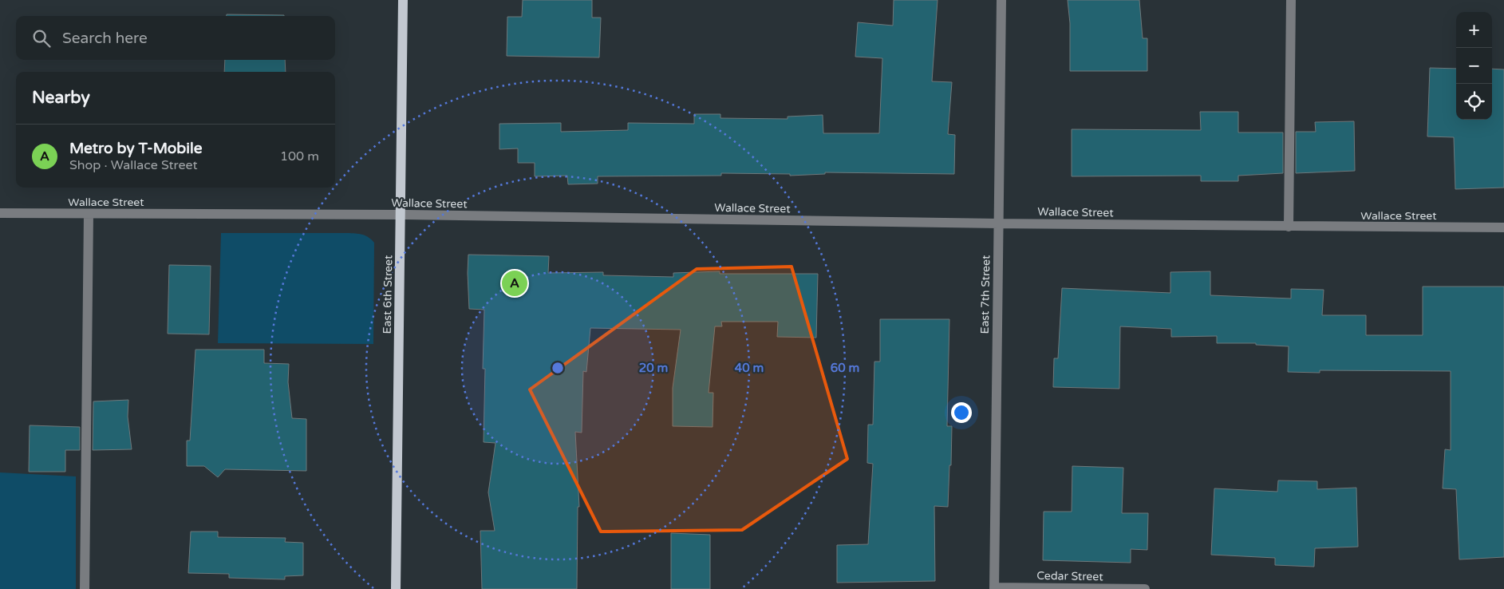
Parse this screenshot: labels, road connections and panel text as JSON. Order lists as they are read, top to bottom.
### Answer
{
  "streets": {
    "main road": ["East 6th Street"],
    "street": ["Wallace Street", "East 7th Street", "Cedar Street"]
  },
  "crossings": [
    ["Wallace Street", "East 6th Street"],
    ["Wallace Street", "East 7th Street"],
    ["East 7th Street", "Cedar Street"]
  ],
  "page": {
    "map_buttons": ["+", "−"],
    "search": "Search here",
    "heading": "Nearby",
    "list": [
      {
        "mark": "A",
        "name": "Metro by T-Mobile",
        "note": "Shop · Wallace Street",
        "value": "100 m"
      }
    ],
    "pins": "A"
  },
  "rings": ["20 m", "40 m", "60 m"]
}
